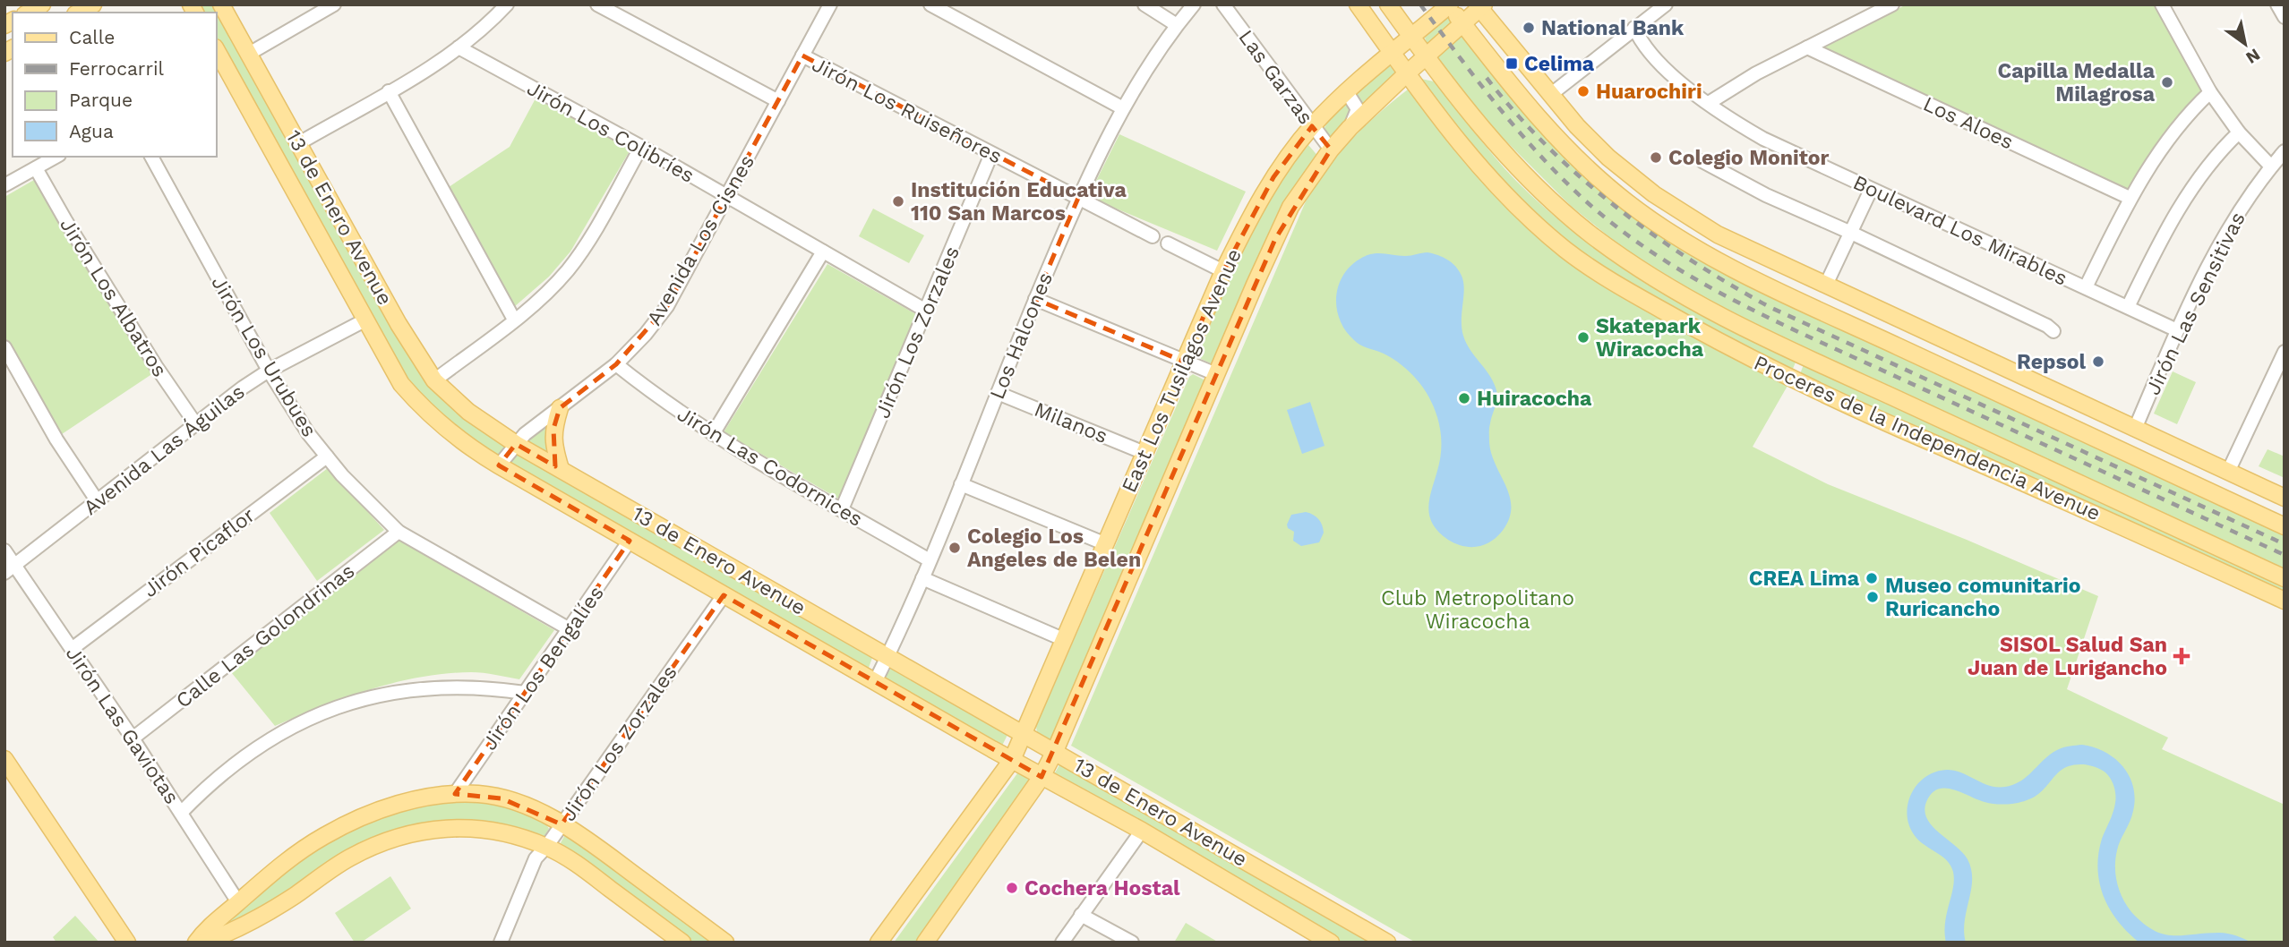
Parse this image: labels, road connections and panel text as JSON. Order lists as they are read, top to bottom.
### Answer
{
  "streets": {
    "main road": ["13 de Enero Avenue", "East Los Tusilagos Avenue", "Proceres de la Independencia Avenue"],
    "street": [
      "Las Garzas",
      "Jirón Los Ruiseñores",
      "Los Aloes",
      "Jirón Los Colibríes",
      "Boulevard Los Mirables",
      "Avenida Los Cisnes",
      "Jirón Los Albatros",
      "Jirón Las Sensitivas",
      "Jirón Los Zorzales",
      "Los Halcones",
      "Jirón Los Urubues",
      "Milanos",
      "Avenida Las Águilas",
      "Jirón Las Codornices",
      "Jirón Picaflor",
      "Calle Las Golondrinas",
      "Jirón Los Bengalíes",
      "Jirón Las Gaviotas"
    ]
  },
  "crossings": [
    ["Las Garzas", "East Los Tusilagos Avenue"],
    ["Jirón Los Ruiseñores", "Avenida Los Cisnes"],
    ["Jirón Los Ruiseñores", "Jirón Los Zorzales"],
    ["Jirón Los Ruiseñores", "Los Halcones"],
    ["Jirón Los Colibríes", "Avenida Los Cisnes"],
    ["Jirón Los Colibríes", "Jirón Los Zorzales"],
    ["13 de Enero Avenue", "Avenida Los Cisnes"],
    ["13 de Enero Avenue", "Jirón Los Zorzales"],
    ["13 de Enero Avenue", "Los Halcones"],
    ["13 de Enero Avenue", "East Los Tusilagos Avenue"],
    ["13 de Enero Avenue", "Avenida Las Águilas"],
    ["13 de Enero Avenue", "Jirón Los Bengalíes"],
    ["Boulevard Los Mirables", "Jirón Las Sensitivas"],
    ["Avenida Los Cisnes", "Jirón Las Codornices"],
    ["Jirón Los Albatros", "Avenida Las Águilas"],
    ["Jirón Los Zorzales", "Jirón Las Codornices"],
    ["Los Halcones", "Milanos"],
    ["Los Halcones", "Jirón Las Codornices"],
    ["Jirón Los Urubues", "Avenida Las Águilas"],
    ["Jirón Los Urubues", "Jirón Picaflor"],
    ["Jirón Los Urubues", "Calle Las Golondrinas"],
    ["Jirón Los Urubues", "Jirón Los Bengalíes"],
    ["East Los Tusilagos Avenue", "Milanos"],
    ["East Los Tusilagos Avenue", "Proceres de la Independencia Avenue"],
    ["Avenida Las Águilas", "Jirón Las Gaviotas"],
    ["Jirón Picaflor", "Jirón Las Gaviotas"],
    ["Calle Las Golondrinas", "Jirón Las Gaviotas"]
  ],
  "parks": ["Club Metropolitano Wiracocha"],
  "places": {
    "other": [
      "National Bank",
      "Capilla Medalla Milagrosa",
      "Huarochiri",
      "Colegio Monitor",
      "Institución Educativa 110 San Marcos",
      "Skatepark Wiracocha",
      "Repsol",
      "Huiracocha",
      "Colegio Los Angeles de Belen",
      "CREA Lima",
      "Museo comunitario Ruricancho",
      "Cochera Hostal"
    ],
    "transit": ["Celima"],
    "health": ["SISOL Salud San Juan de Lurigancho"]
  },
  "legend": [
    "Calle",
    "Ferrocarril",
    "Parque",
    "Agua"
  ],
  "north": "bottom right"
}
